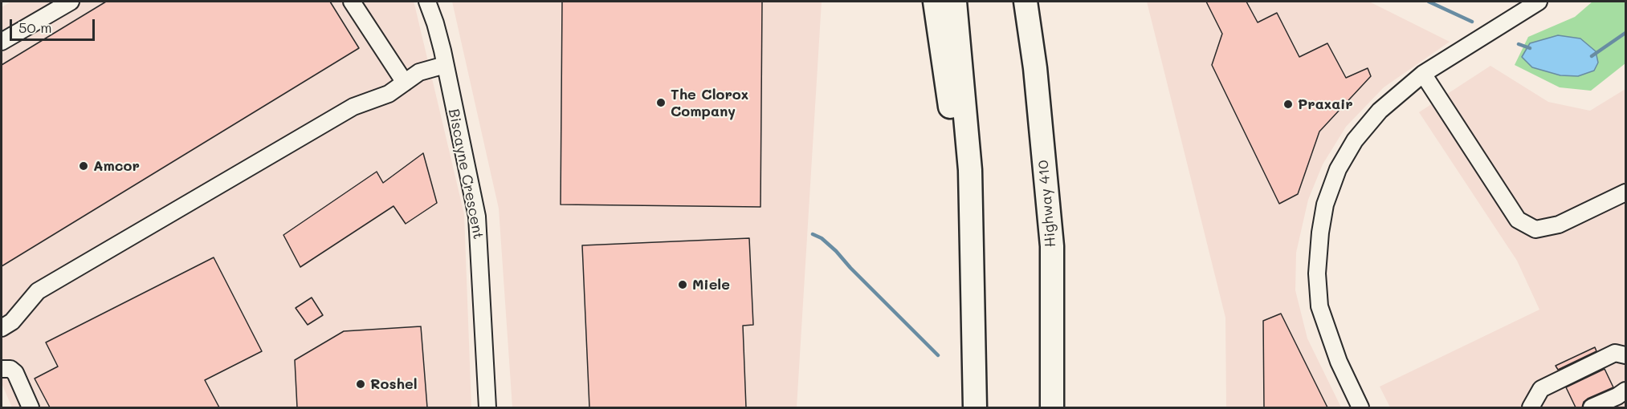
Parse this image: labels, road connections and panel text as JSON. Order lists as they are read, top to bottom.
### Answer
{
  "streets": {
    "highway": ["Highway 410"],
    "street": ["Biscayne Crescent"]
  },
  "places": [
    "The Clorox Company",
    "Praxair",
    "Amcor",
    "Miele",
    "Roshel"
  ],
  "scale_bar": "50 m"
}
